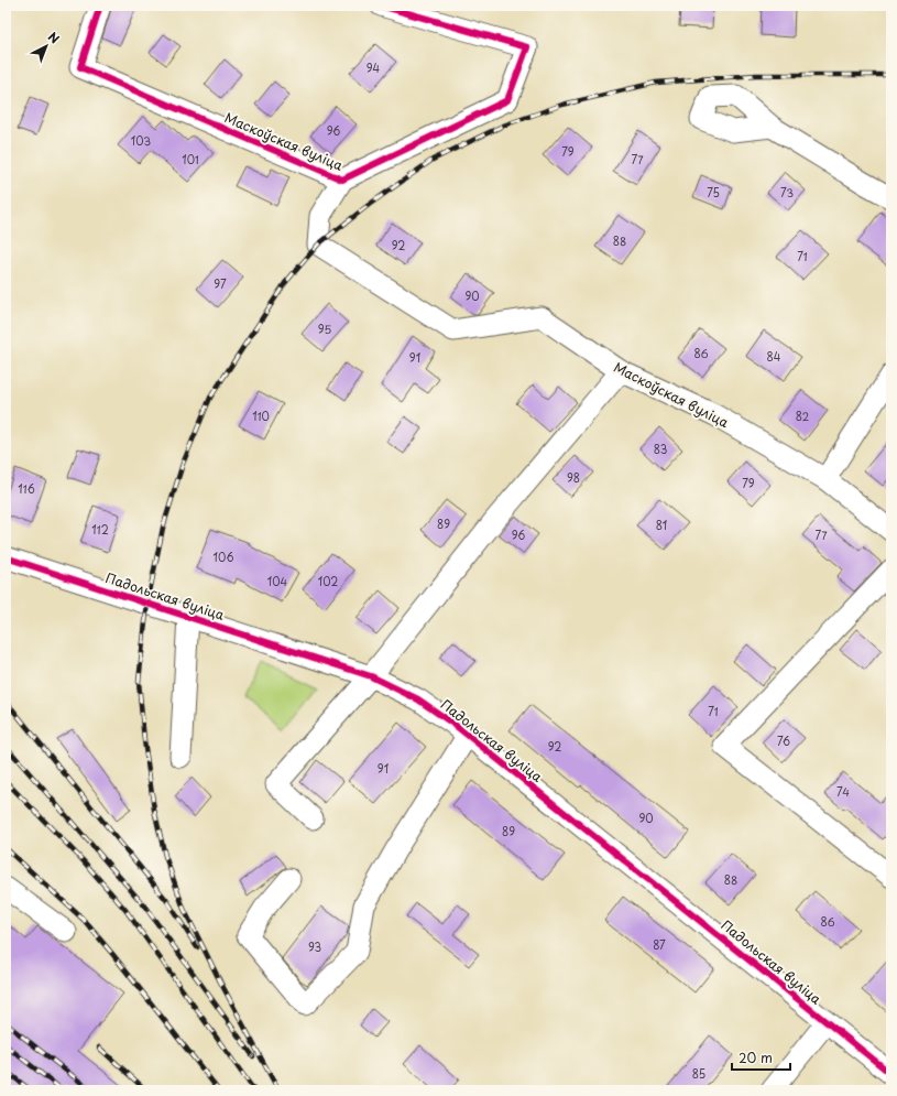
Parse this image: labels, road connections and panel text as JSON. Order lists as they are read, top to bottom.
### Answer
{
  "streets": {
    "street": ["Маскоўская вуліца", "Падольская вуліца"]
  },
  "house_numbers": [
    "94",
    "96",
    "103",
    "79",
    "101",
    "77",
    "75",
    "73",
    "88",
    "92",
    "71",
    "97",
    "90",
    "95",
    "86",
    "84",
    "91",
    "110",
    "82",
    "83",
    "98",
    "79",
    "116",
    "89",
    "81",
    "112",
    "96",
    "77",
    "106",
    "104",
    "102",
    "71",
    "76",
    "92",
    "91",
    "74",
    "90",
    "89",
    "88",
    "86",
    "87",
    "93",
    "85"
  ],
  "scale_bar": "20 m",
  "north": "top right"
}
